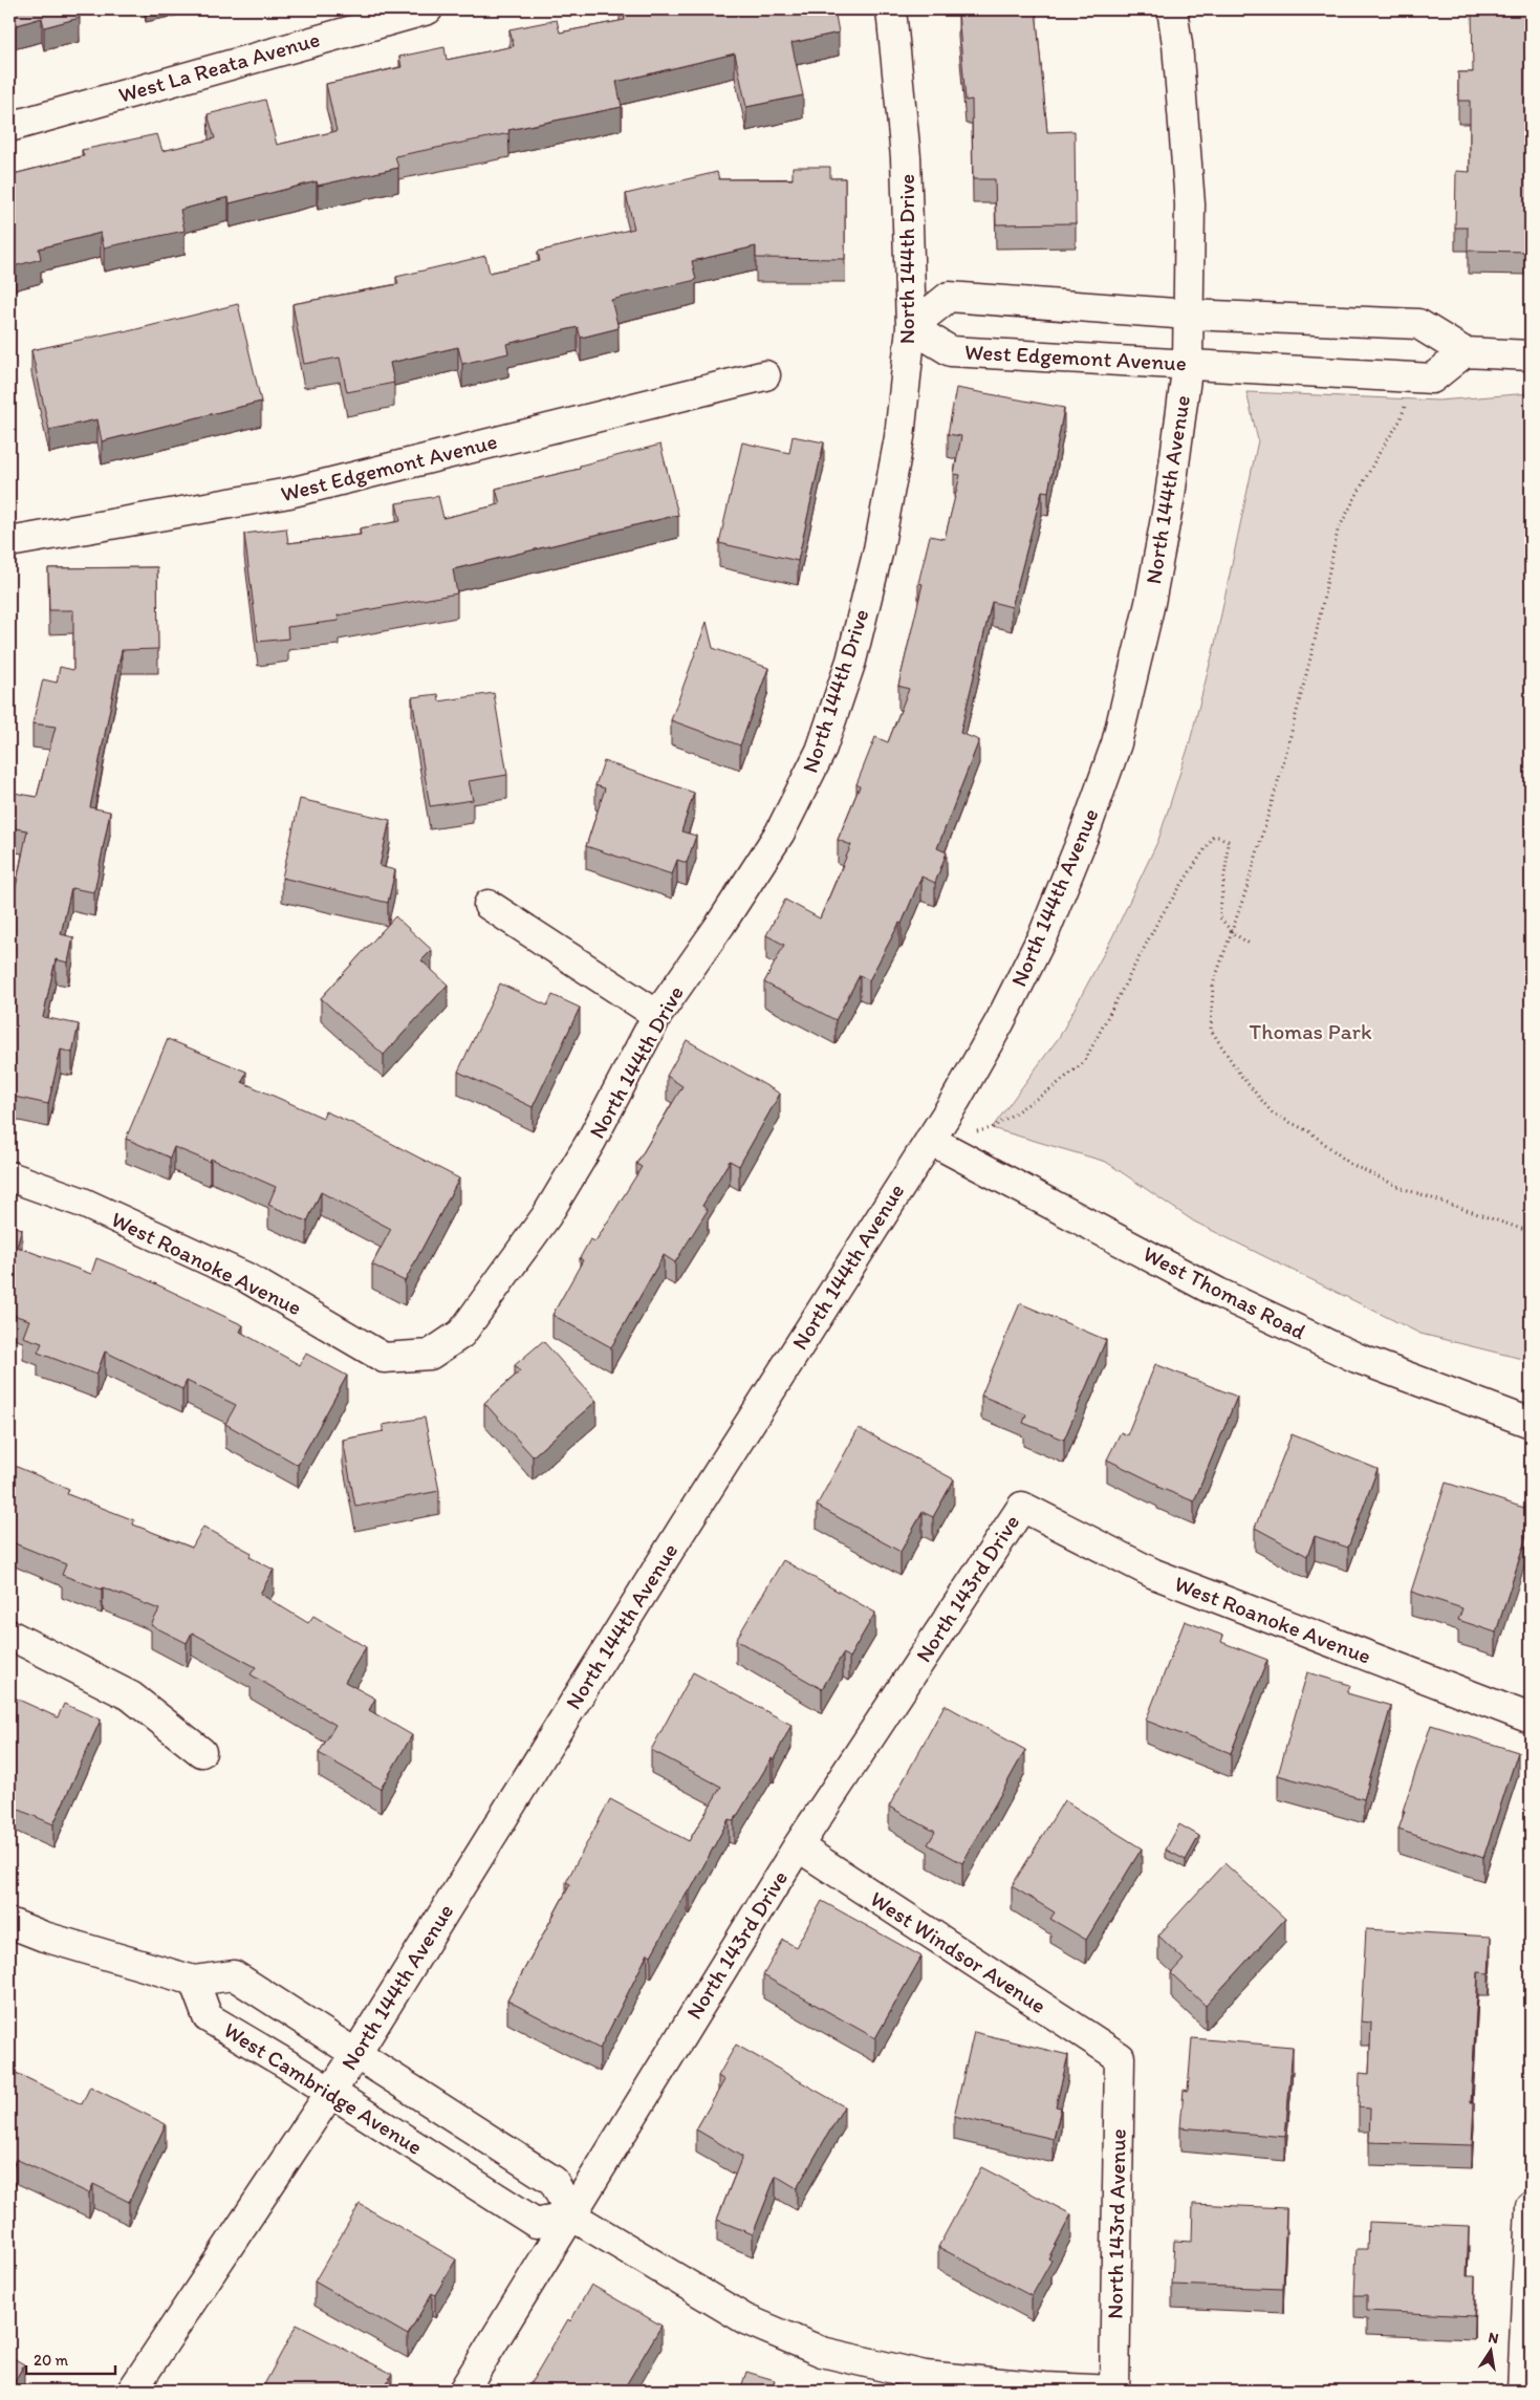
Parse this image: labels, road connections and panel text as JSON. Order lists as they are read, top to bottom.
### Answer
{
  "streets": {
    "street": [
      "West La Reata Avenue",
      "North 144th Drive",
      "West Edgemont Avenue",
      "North 144th Avenue",
      "West Roanoke Avenue",
      "West Thomas Road",
      "North 143rd Drive",
      "West Windsor Avenue",
      "West Cambridge Avenue",
      "North 143rd Avenue"
    ]
  },
  "crossings": [
    ["North 144th Drive", "West Edgemont Avenue"],
    ["North 144th Drive", "West Roanoke Avenue"],
    ["West Edgemont Avenue", "North 144th Avenue"],
    ["North 144th Avenue", "West Thomas Road"],
    ["North 144th Avenue", "West Cambridge Avenue"],
    ["West Roanoke Avenue", "North 143rd Drive"],
    ["North 143rd Drive", "West Windsor Avenue"],
    ["North 143rd Drive", "West Cambridge Avenue"],
    ["West Windsor Avenue", "North 143rd Avenue"]
  ],
  "parks": ["Thomas Park"],
  "scale_bar": "20 m",
  "north": "top"
}
